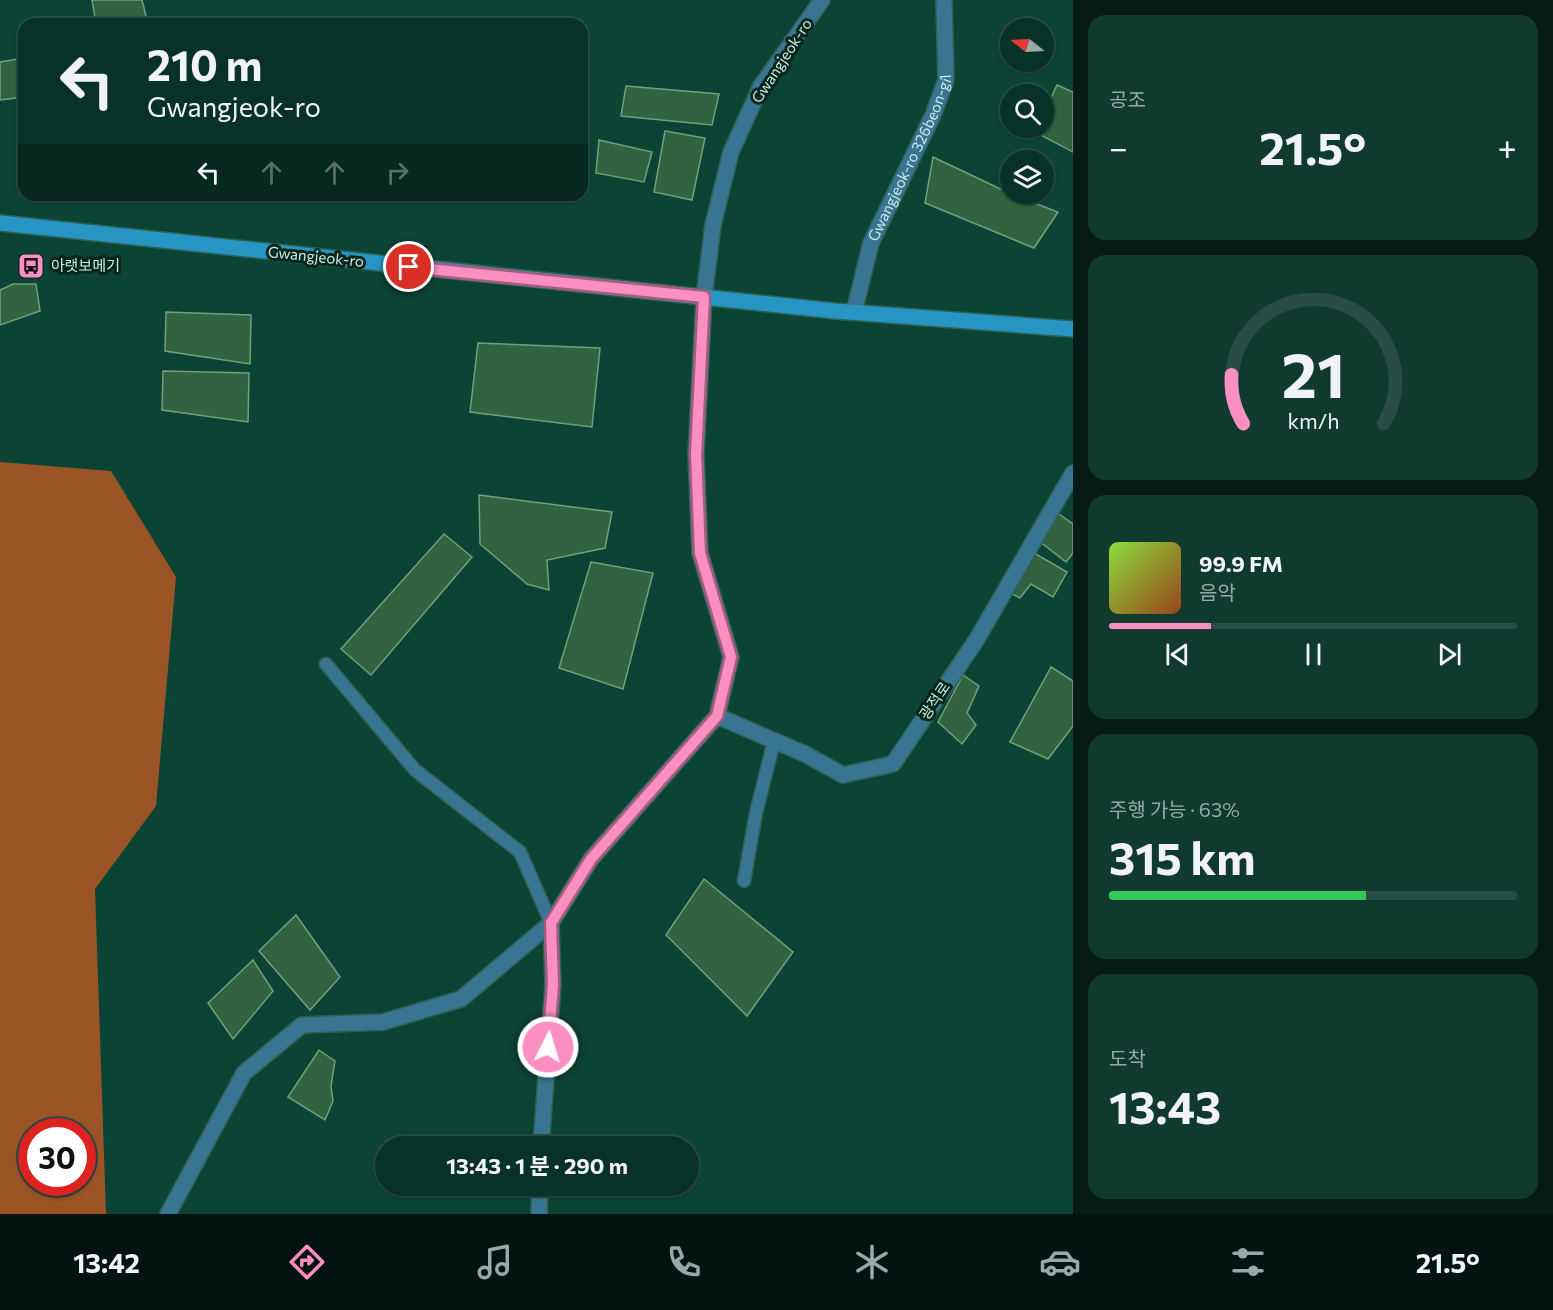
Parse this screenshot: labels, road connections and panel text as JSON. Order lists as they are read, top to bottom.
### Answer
{
  "streets": {
    "main road": ["Gwangjeok-ro"],
    "street": ["Gwangjeok-ro 326beon-gil", "광적로"]
  },
  "places": {
    "bus stop": ["아랫보메기"]
  },
  "north": "left",
  "page": {
    "tile": [
      "공조",
      ["주행 가능 · 63%", "315 km"],
      ["도착", "13:43"]
    ],
    "turn": ["210 m", "Gwangjeok-ro"],
    "heat": ["−", "21.5°", "+"],
    "song": ["99.9 FM", "음악"],
    "limit": "30",
    "trip": "13:43 · 1 분 · 290 m",
    "tabs": ["13:42", "21.5°"],
    "gauge": ["21", "km/h"]
  }
}
